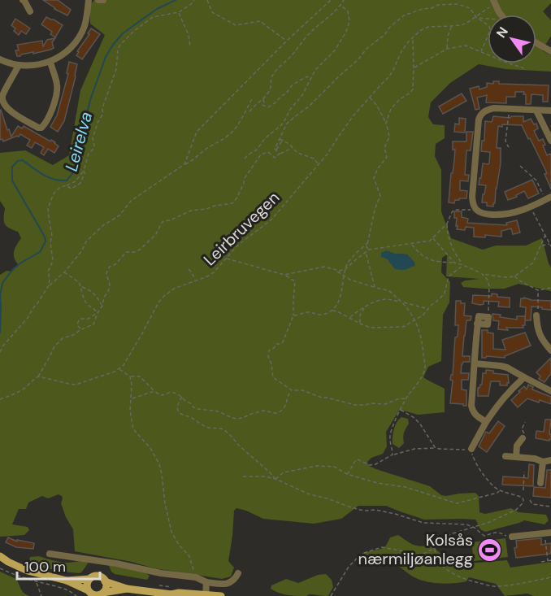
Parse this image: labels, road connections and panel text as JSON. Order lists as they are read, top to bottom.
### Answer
{
  "streets": {
    "path": ["Leirbruvegen"]
  },
  "water": ["Leirelva"],
  "places": {
    "sports": ["Kolsås nærmiljøanlegg"]
  },
  "scale_bar": "100 m",
  "north": "top left"
}
